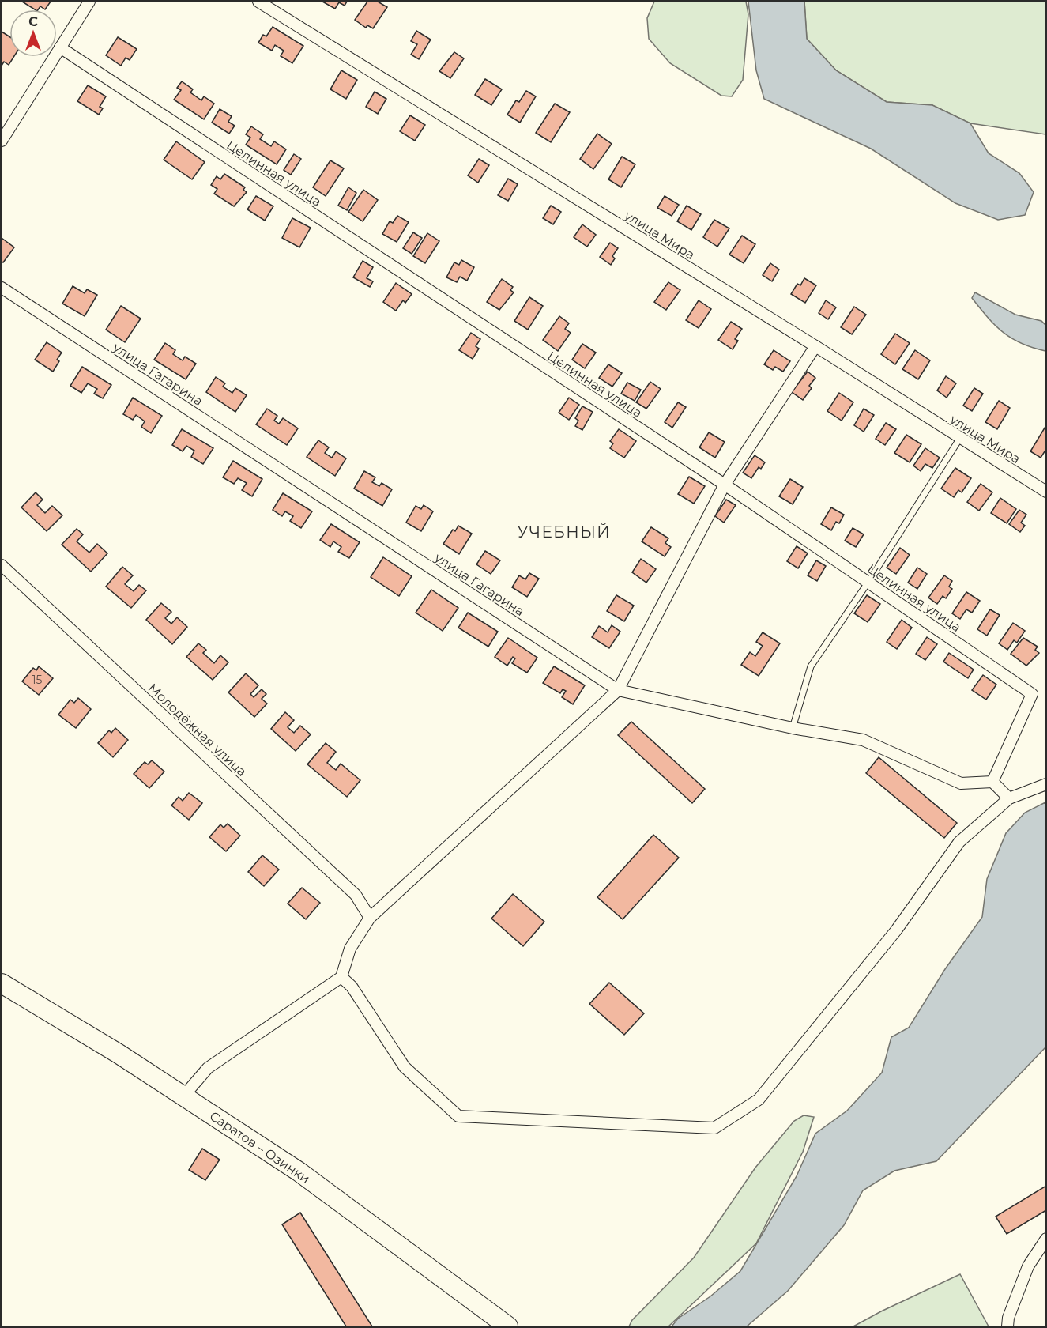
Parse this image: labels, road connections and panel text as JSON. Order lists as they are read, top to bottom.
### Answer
{
  "streets": {
    "highway": ["Саратов – Озинки"],
    "street": [
      "Целинная улица",
      "улица Мира",
      "улица Гагарина",
      "Молодёжная улица"
    ]
  },
  "crossings": [
    ["Целинная улица", "улица Гагарина"]
  ],
  "districts": ["УЧЕБНЫЙ"],
  "house_numbers": ["15"],
  "north": "top"
}
